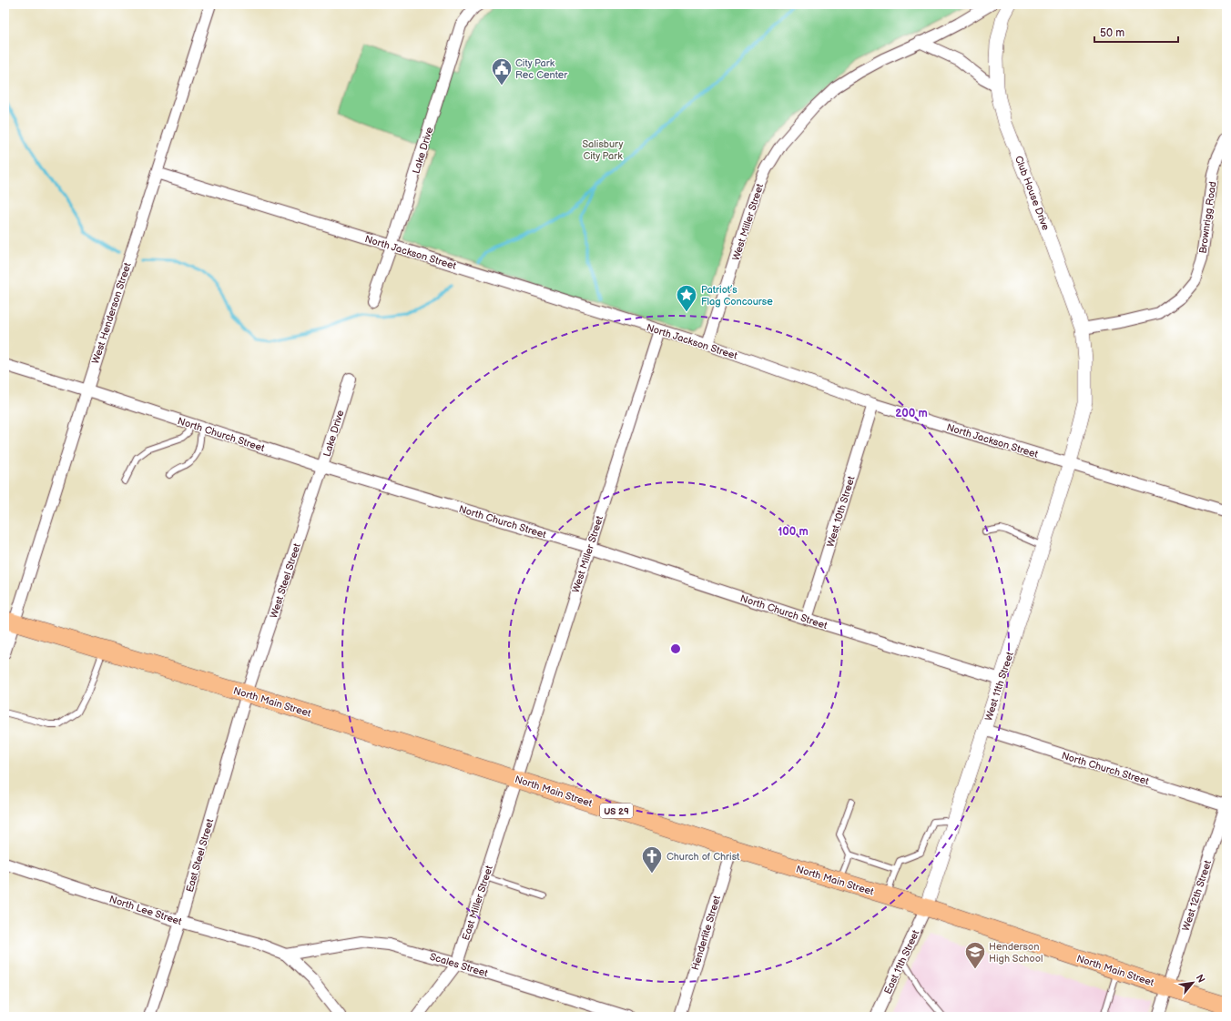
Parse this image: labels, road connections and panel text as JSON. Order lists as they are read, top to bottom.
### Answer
{
  "streets": {
    "main road": ["North Main Street", "US 29"],
    "street": [
      "Lake Drive",
      "Club House Drive",
      "Brownrigg Road",
      "West Miller Street",
      "North Jackson Street",
      "West Henderson Street",
      "North Church Street",
      "West 10th Street",
      "West Steel Street",
      "West 11th Street",
      "East Steel Street",
      "West 12th Street",
      "East Miller Street",
      "North Lee Street",
      "Henderlite Street",
      "East 11th Street",
      "Scales Street"
    ]
  },
  "crossings": [
    ["Lake Drive", "North Jackson Street"],
    ["Lake Drive", "North Church Street"],
    ["Lake Drive", "West Steel Street"],
    ["Club House Drive", "Brownrigg Road"],
    ["Club House Drive", "North Jackson Street"],
    ["Club House Drive", "West 11th Street"],
    ["West Miller Street", "North Jackson Street"],
    ["West Miller Street", "North Church Street"],
    ["West Miller Street", "North Main Street"],
    ["West Miller Street", "East Miller Street"],
    ["North Jackson Street", "West Henderson Street"],
    ["North Jackson Street", "West 10th Street"],
    ["North Jackson Street", "West 11th Street"],
    ["West Henderson Street", "North Church Street"],
    ["West Henderson Street", "North Main Street"],
    ["North Church Street", "West 10th Street"],
    ["North Church Street", "West Steel Street"],
    ["North Church Street", "West 11th Street"],
    ["North Church Street", "West 12th Street"],
    ["West Steel Street", "North Main Street"],
    ["West Steel Street", "East Steel Street"],
    ["West 11th Street", "North Main Street"],
    ["West 11th Street", "East 11th Street"],
    ["North Main Street", "East Steel Street"],
    ["North Main Street", "West 12th Street"],
    ["North Main Street", "East Miller Street"],
    ["North Main Street", "Henderlite Street"],
    ["North Main Street", "East 11th Street"],
    ["East Steel Street", "North Lee Street"],
    ["East Miller Street", "Scales Street"],
    ["North Lee Street", "Scales Street"]
  ],
  "parks": ["Salisbury City Park"],
  "places": {
    "public building": ["City Park Rec Center"],
    "place": ["Patriot’s Flag Concourse"],
    "church": ["Church of Christ"],
    "school or university": ["Henderson High School"]
  },
  "scale_bar": "50 m",
  "north": "top right",
  "rings": ["200 m", "100 m"]
}
